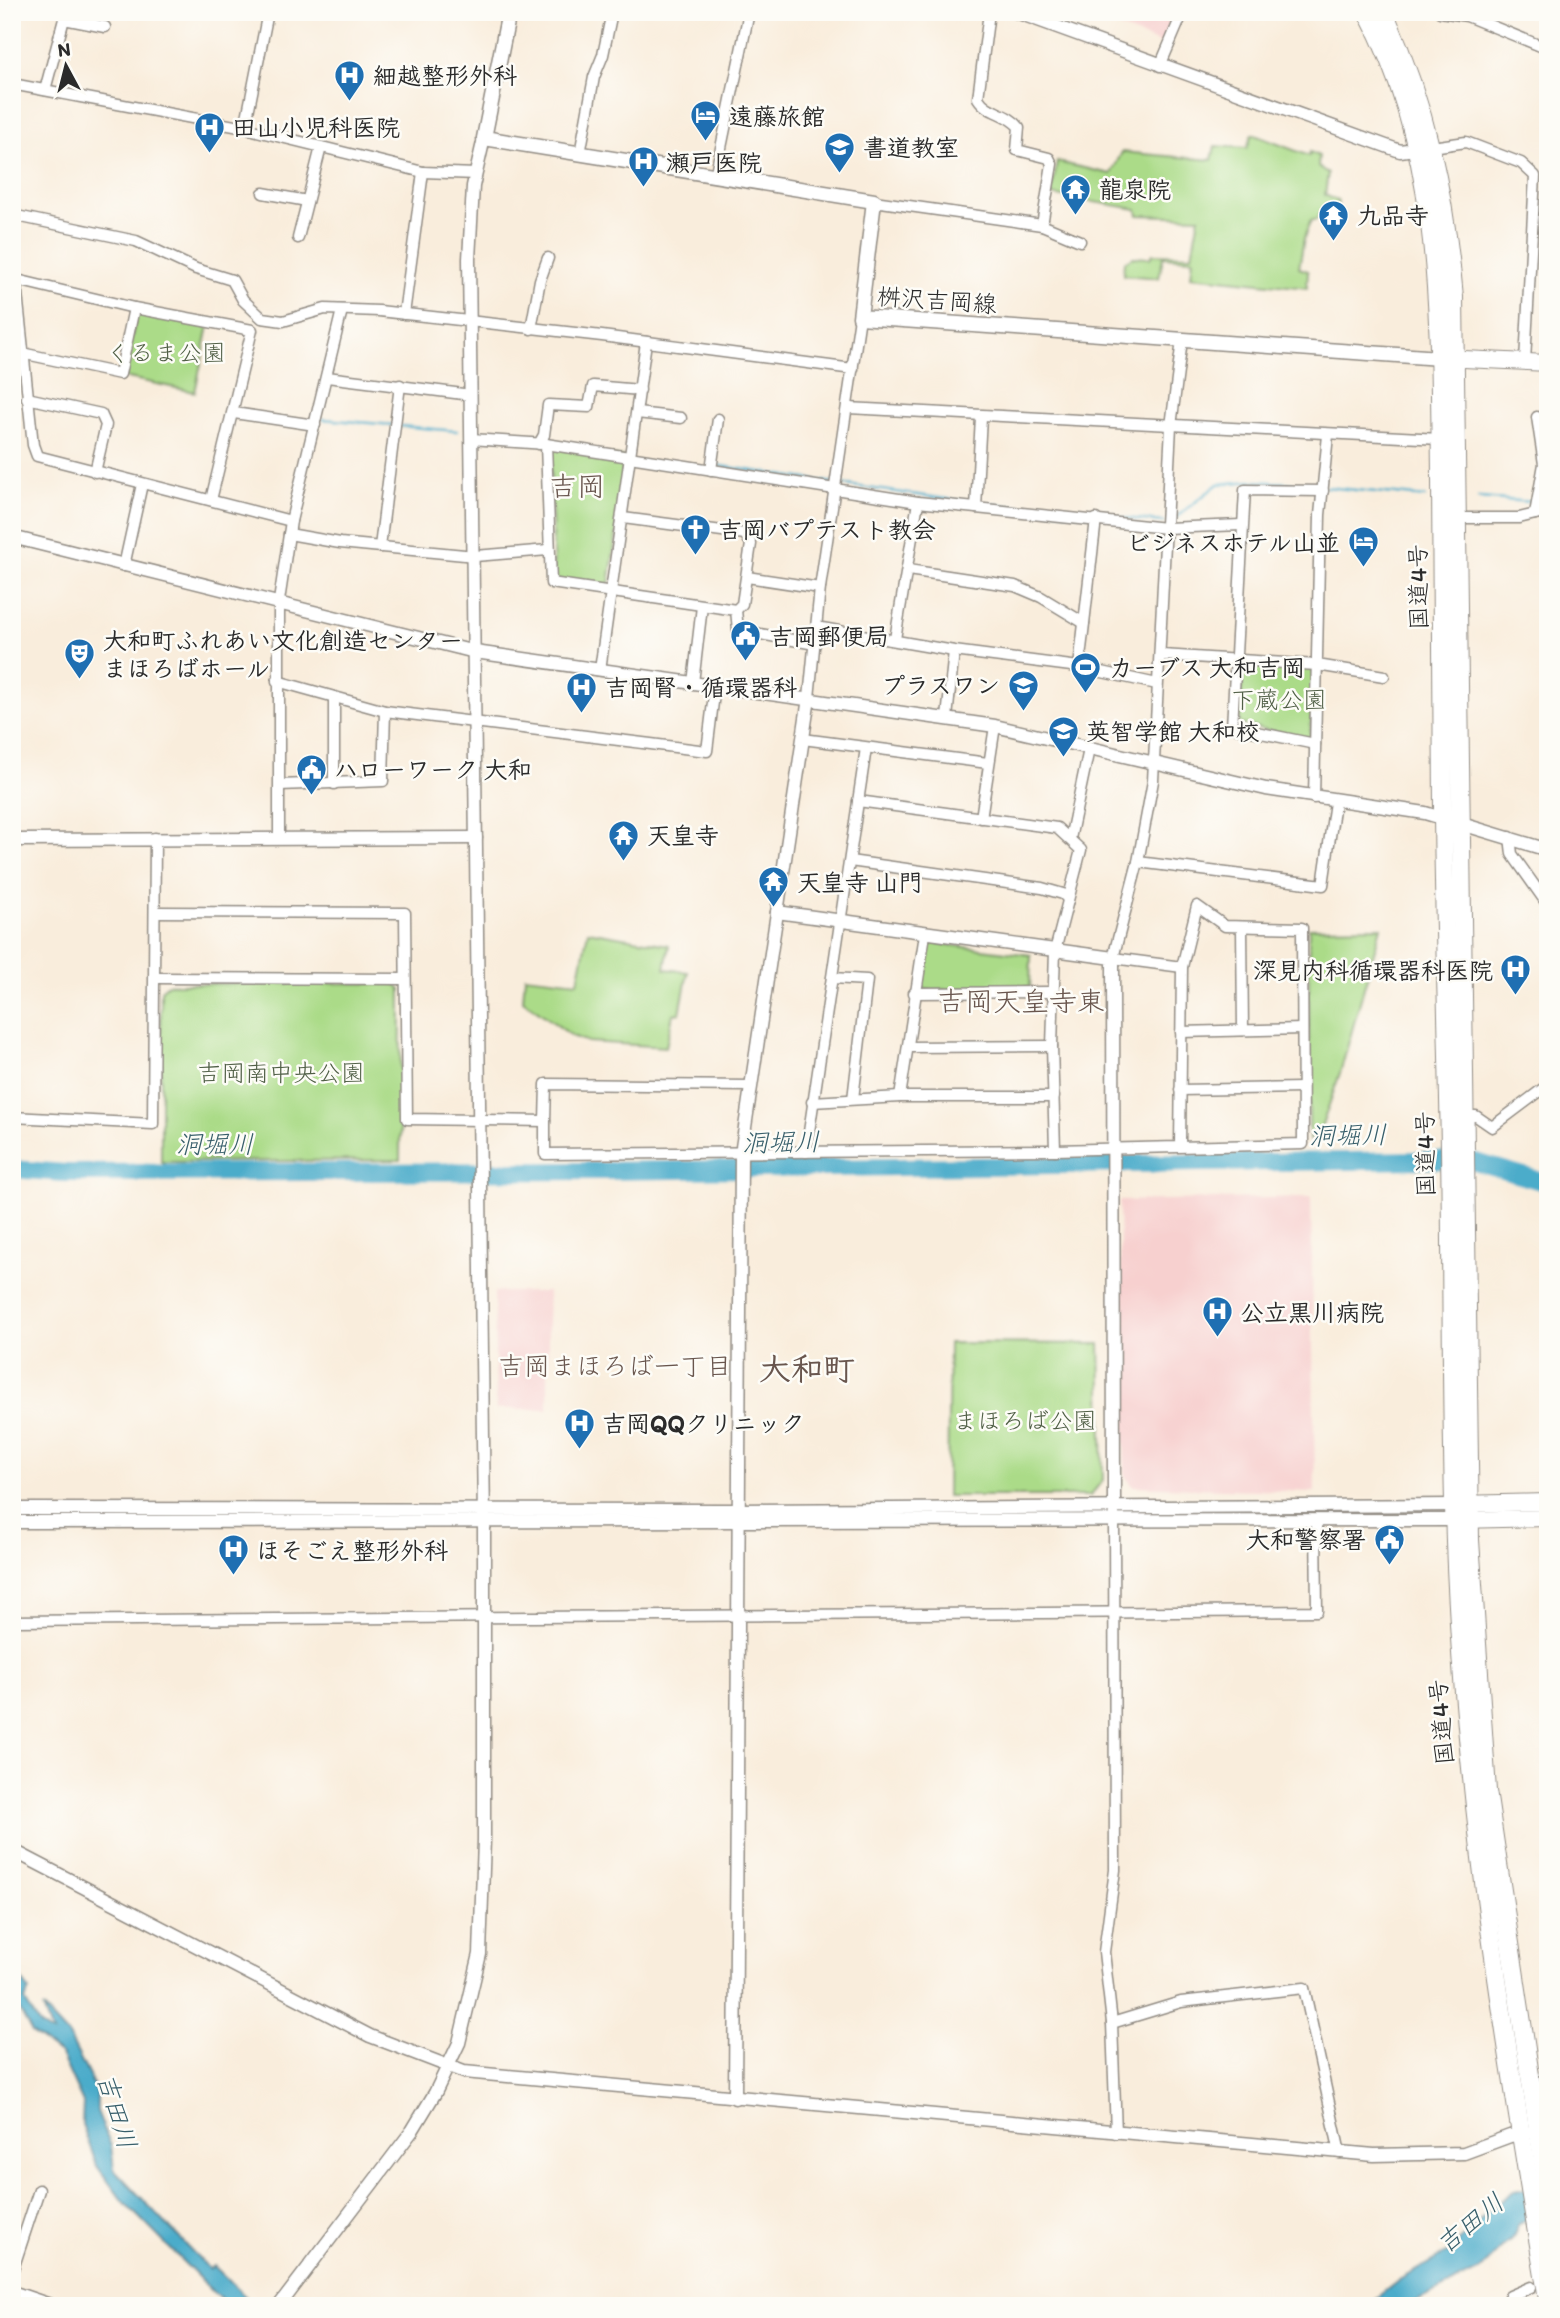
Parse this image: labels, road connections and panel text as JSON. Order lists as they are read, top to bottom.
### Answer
{
  "streets": {
    "highway": ["国道4号"],
    "main road": ["桝沢吉岡線"]
  },
  "crossings": [
    ["桝沢吉岡線", "国道4号"]
  ],
  "districts": [
    "吉岡",
    "吉岡天皇寺東",
    "吉岡まほろば一丁目",
    "大和町"
  ],
  "water": ["洞堀川", "吉田川"],
  "parks": [
    "くるま公園",
    "下蔵公園",
    "吉岡南中央公園",
    "まほろば公園"
  ],
  "places": {
    "hospital": [
      "細越整形外科",
      "田山小児科医院",
      "瀬戸医院",
      "吉岡腎・循環器科",
      "深見内科循環器科医院",
      "公立黒川病院",
      "吉岡QQクリニック",
      "ほそごえ整形外科"
    ],
    "hotel": ["遠藤旅館", "ビジネスホテル山並"],
    "school or university": ["書道教室", "プラスワン", "英智学館 大和校"],
    "temple": [
      "龍泉院",
      "九品寺",
      "天皇寺",
      "天皇寺 山門"
    ],
    "church": ["吉岡バプテスト教会"],
    "public building": ["吉岡郵便局", "ハローワーク 大和", "大和警察署"],
    "theatre": ["大和町ふれあい文化創造センター まほろばホール"],
    "sports": ["カーブス 大和吉岡"]
  },
  "north": "top"
}
